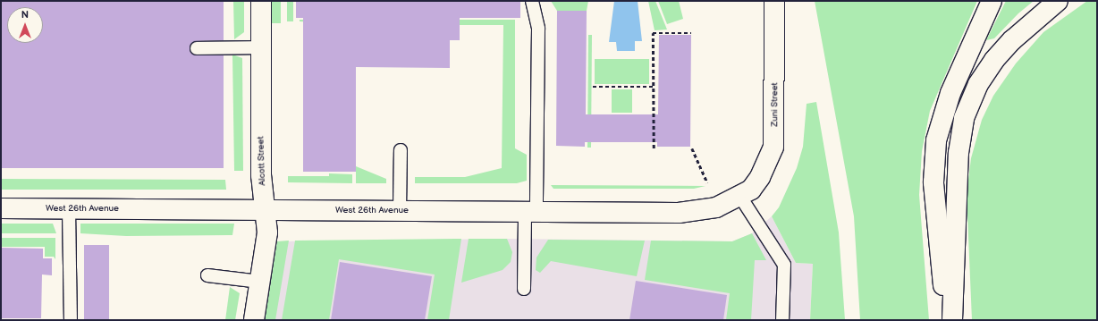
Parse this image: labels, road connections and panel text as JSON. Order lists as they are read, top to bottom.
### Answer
{
  "streets": {
    "main road": ["Zuni Street", "Alcott Street", "West 26th Avenue"]
  },
  "crossings": [
    ["Zuni Street", "West 26th Avenue"],
    ["Alcott Street", "West 26th Avenue"]
  ],
  "north": "top"
}
